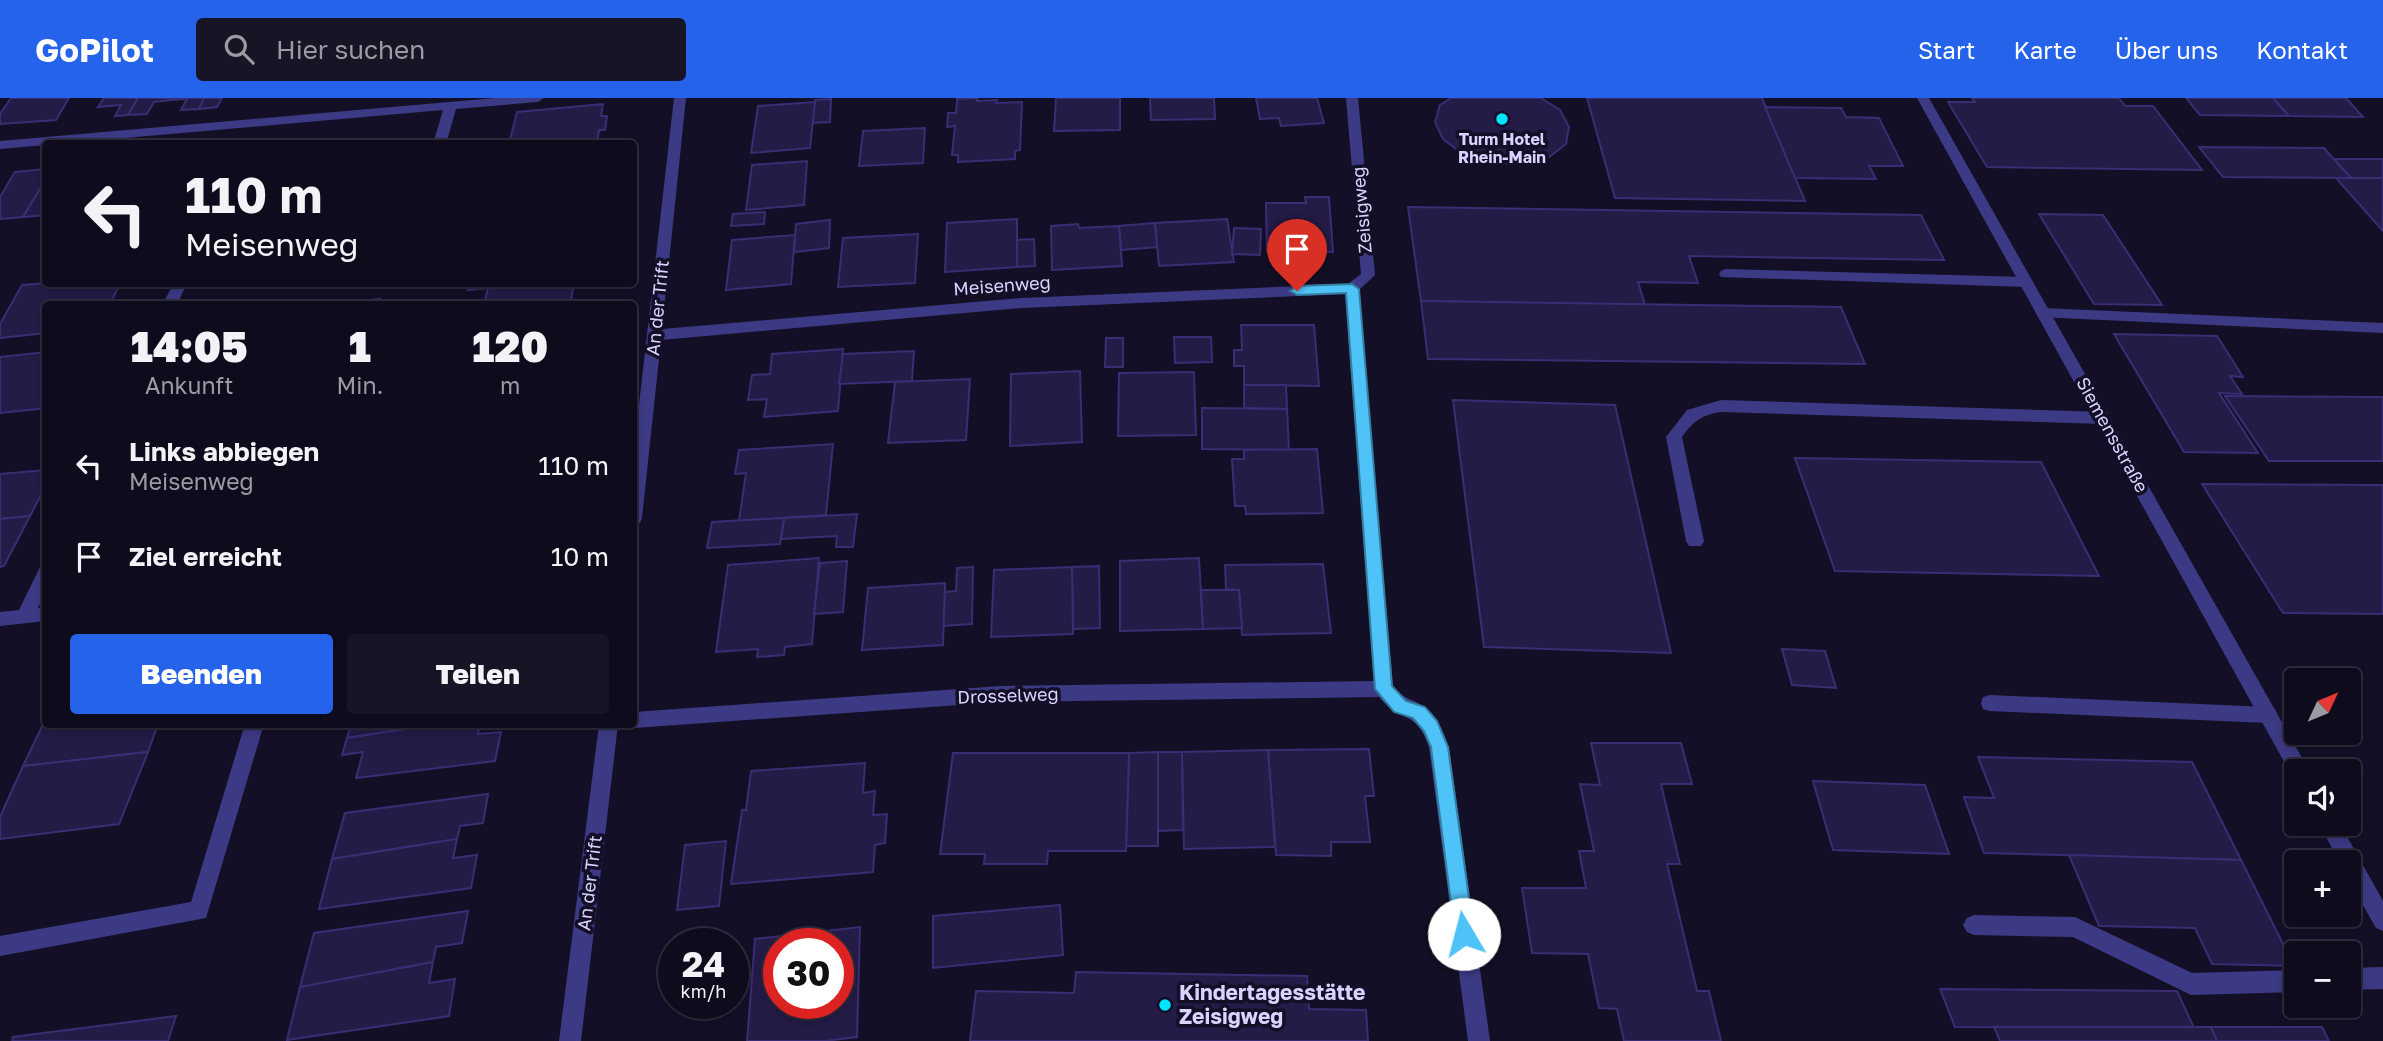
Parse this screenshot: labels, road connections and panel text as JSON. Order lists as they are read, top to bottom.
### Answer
{
  "streets": {
    "street": [
      "Zeisigweg",
      "Meisenweg",
      "An der Trift",
      "Siemensstraße",
      "Drosselweg"
    ]
  },
  "crossings": [
    ["Zeisigweg", "Meisenweg"],
    ["Meisenweg", "An der Trift"]
  ],
  "places": ["Turm Hotel Rhein-Main", "Kindertagesstätte Zeisigweg"],
  "north": "top right",
  "page": {
    "header": "GoPilot",
    "search": "Hier suchen",
    "nav": [
      "Start",
      "Karte",
      "Über uns",
      "Kontakt"
    ],
    "turn": ["110 m", "Meisenweg"],
    "eta": [
      "14:05",
      "Ankunft",
      "1",
      "Min.",
      "120",
      "m"
    ],
    "list": [
      {
        "name": "Links abbiegen",
        "note": "Meisenweg",
        "value": "110 m"
      },
      {
        "name": "Ziel erreicht",
        "value": "10 m"
      }
    ],
    "buttons": ["Beenden", "Teilen"],
    "map_buttons": ["+", "−"],
    "speed": "24 km/h",
    "limit": "30"
  }
}
